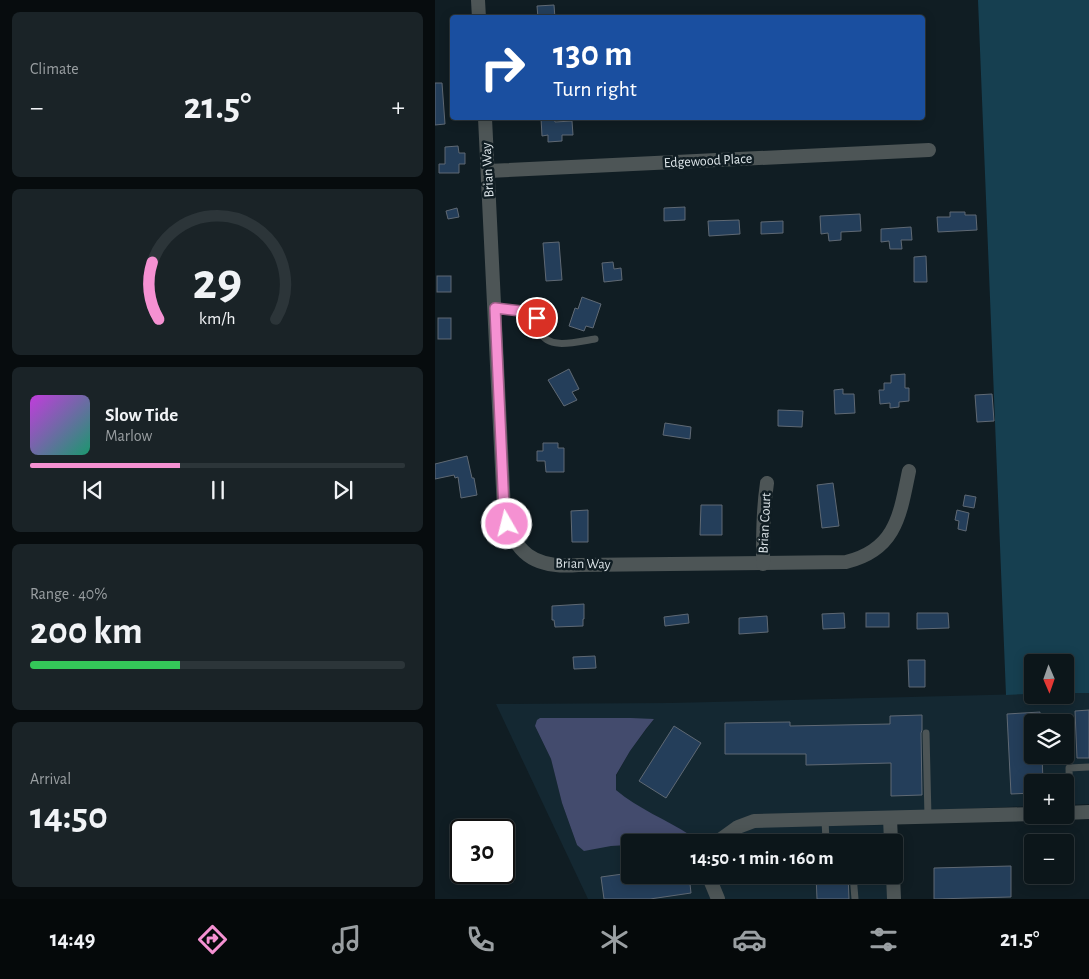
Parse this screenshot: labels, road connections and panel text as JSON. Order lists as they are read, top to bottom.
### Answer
{
  "streets": {
    "street": ["Edgewood Place", "Brian Way", "Brian Court"]
  },
  "crossings": [
    ["Edgewood Place", "Brian Way"],
    ["Brian Way", "Brian Court"]
  ],
  "north": "bottom",
  "page": {
    "tile": [
      "Climate",
      ["Range · 40%", "200 km"],
      ["Arrival", "14:50"]
    ],
    "turn": ["130 m", "Turn right"],
    "heat": ["−", "21.5°", "+"],
    "song": ["Slow Tide", "Marlow"],
    "map_buttons": ["+", "−"],
    "limit": "30",
    "trip": "14:50 · 1 min · 160 m",
    "tabs": ["14:49", "21.5°"],
    "gauge": ["29", "km/h"]
  }
}
